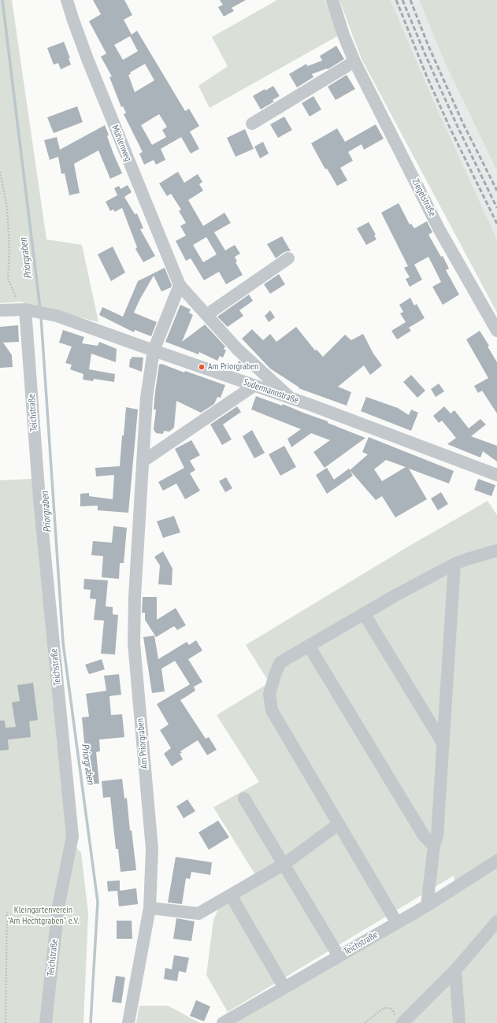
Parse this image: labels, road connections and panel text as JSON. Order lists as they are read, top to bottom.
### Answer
{
  "streets": {
    "street": [
      "Mühlenweg",
      "Ziegelstraße",
      "Sudermannstraße",
      "Teichstraße",
      "Am Priorgraben"
    ]
  },
  "crossings": [
    ["Mühlenweg", "Sudermannstraße"],
    ["Sudermannstraße", "Teichstraße"],
    ["Sudermannstraße", "Am Priorgraben"]
  ],
  "water": ["Priorgraben"],
  "parks": ["Kleingartenverein \"Am Hechtgraben\" e.V."],
  "places": ["Am Priorgraben"]
}
